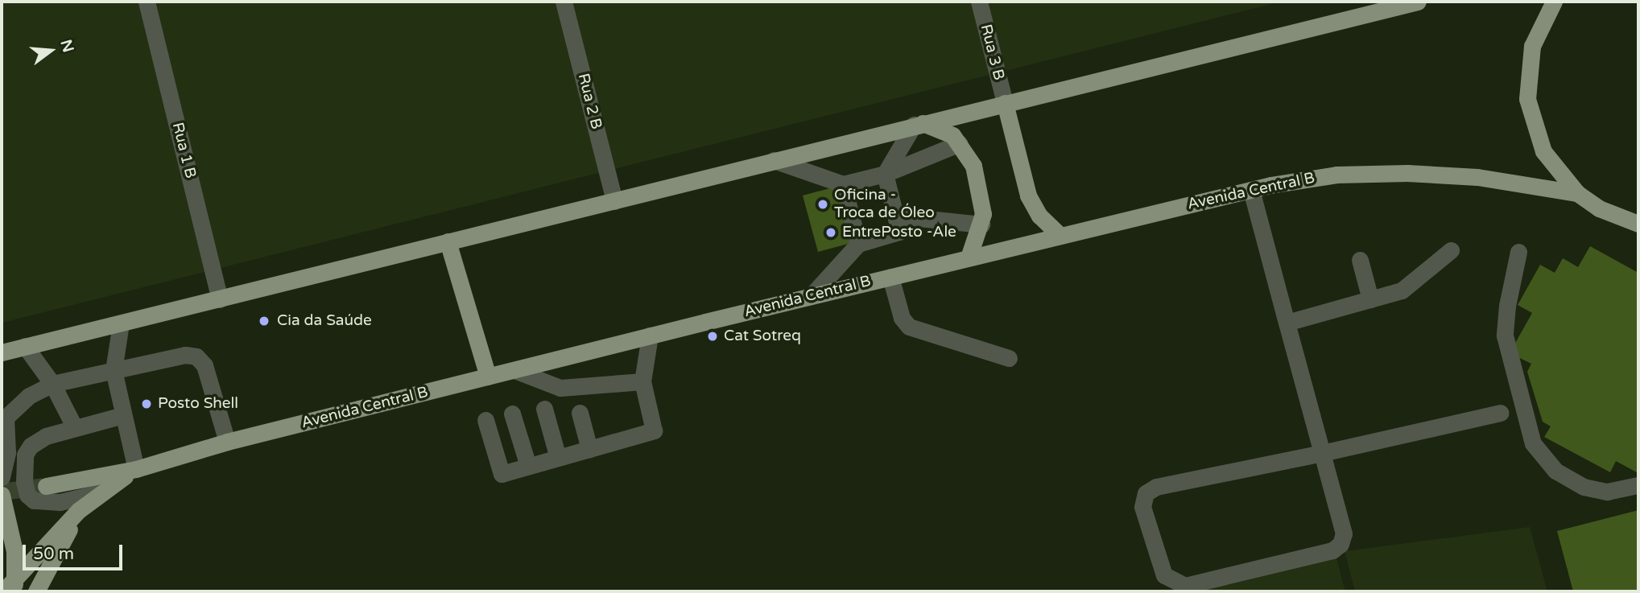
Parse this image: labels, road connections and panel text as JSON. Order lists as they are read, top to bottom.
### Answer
{
  "streets": {
    "main road": ["Avenida Central B"],
    "street": ["Rua 3 B", "Rua 2 B", "Rua 1 B"]
  },
  "places": [
    "Oficina - Troca de Óleo",
    "EntrePosto -Ale",
    "Cia da Saúde",
    "Cat Sotreq",
    "Posto Shell"
  ],
  "scale_bar": "50 m",
  "north": "right"
}
